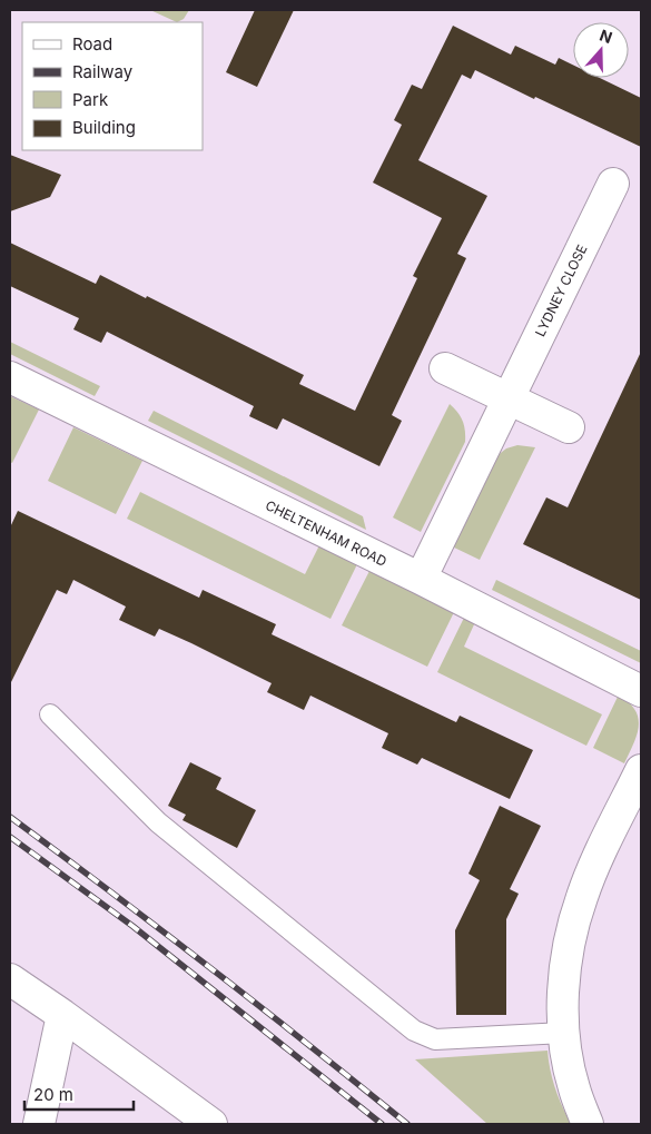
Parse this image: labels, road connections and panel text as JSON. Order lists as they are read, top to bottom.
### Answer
{
  "streets": {
    "street": ["LYDNEY CLOSE", "CHELTENHAM ROAD"]
  },
  "crossings": [
    ["LYDNEY CLOSE", "CHELTENHAM ROAD"]
  ],
  "legend": [
    "Road",
    "Railway",
    "Park",
    "Building"
  ],
  "scale_bar": "20 m",
  "north": "top"
}
